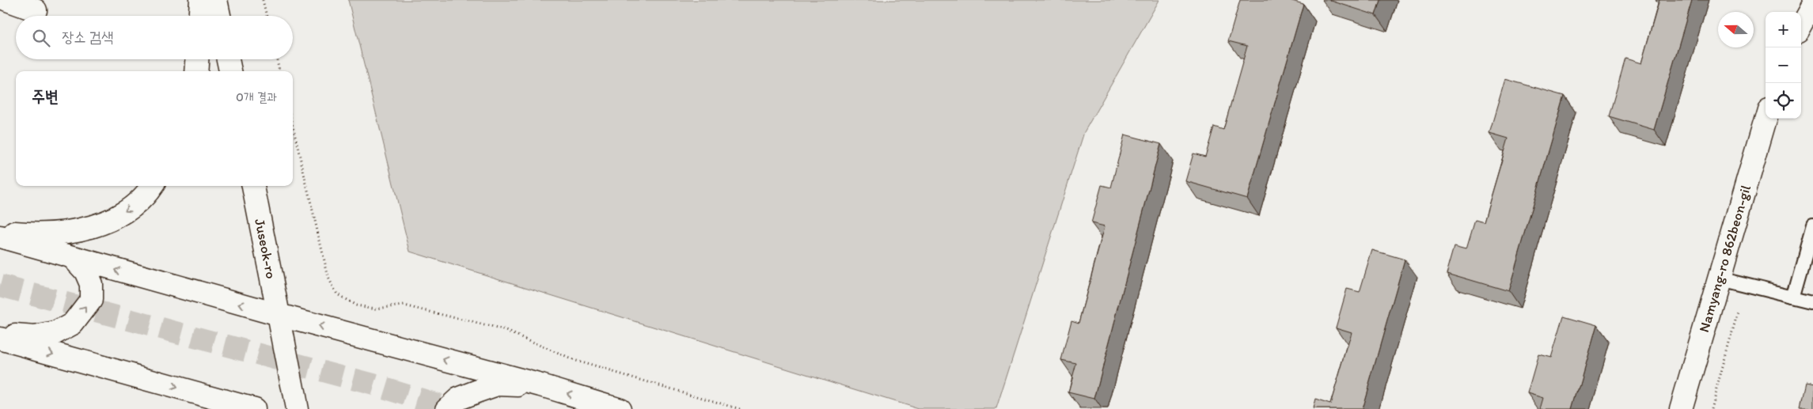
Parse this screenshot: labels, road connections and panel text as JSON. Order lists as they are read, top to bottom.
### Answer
{
  "streets": {
    "main road": ["Juseok-ro", "Namyang-ro 862beon-gil"]
  },
  "north": "left",
  "page": {
    "map_buttons": ["+", "−"],
    "search": "장소 검색",
    "heading": ["주변", "0개 결과"]
  }
}
